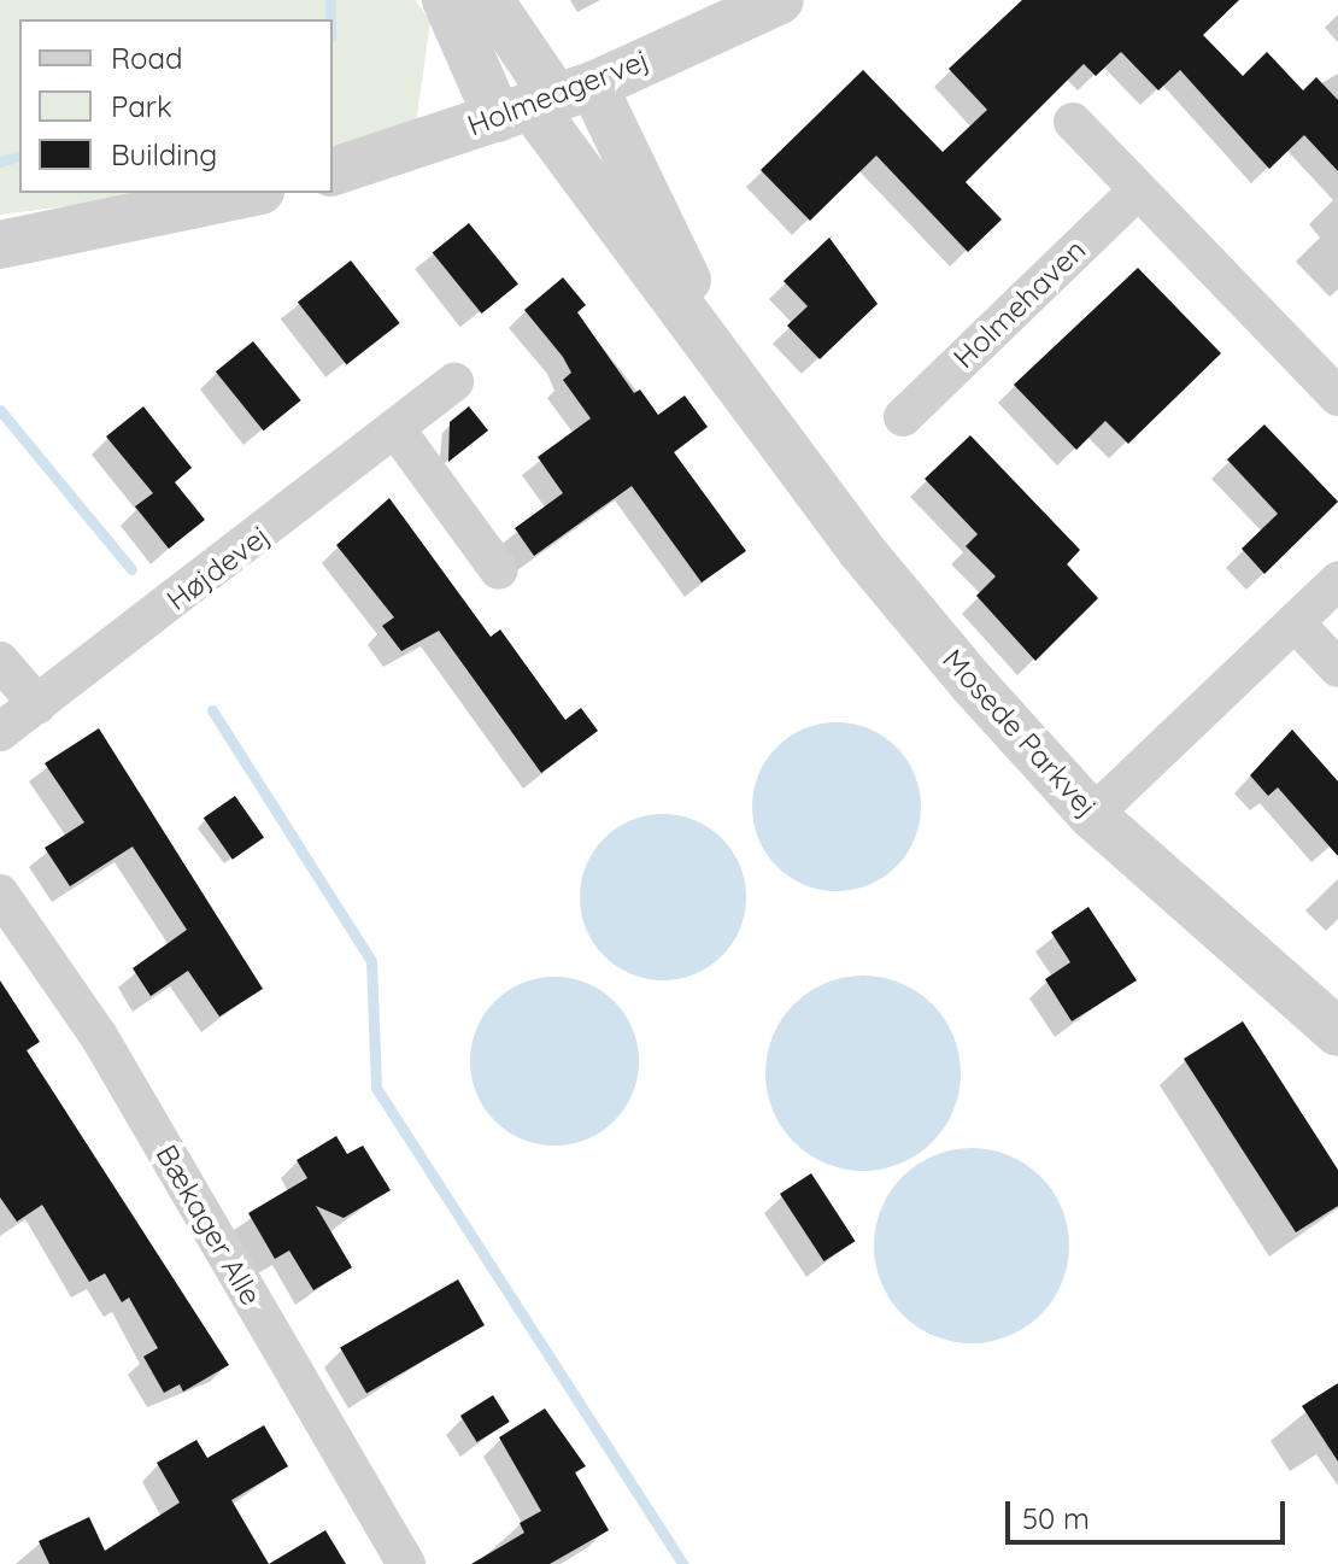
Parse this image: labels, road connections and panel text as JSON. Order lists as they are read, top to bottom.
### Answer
{
  "streets": {
    "street": [
      "Holmeagervej",
      "Holmehaven",
      "Højdevej",
      "Mosede Parkvej",
      "Bækager Alle"
    ]
  },
  "crossings": [
    ["Holmeagervej", "Mosede Parkvej"]
  ],
  "legend": ["Road", "Park", "Building"],
  "scale_bar": "50 m"
}
